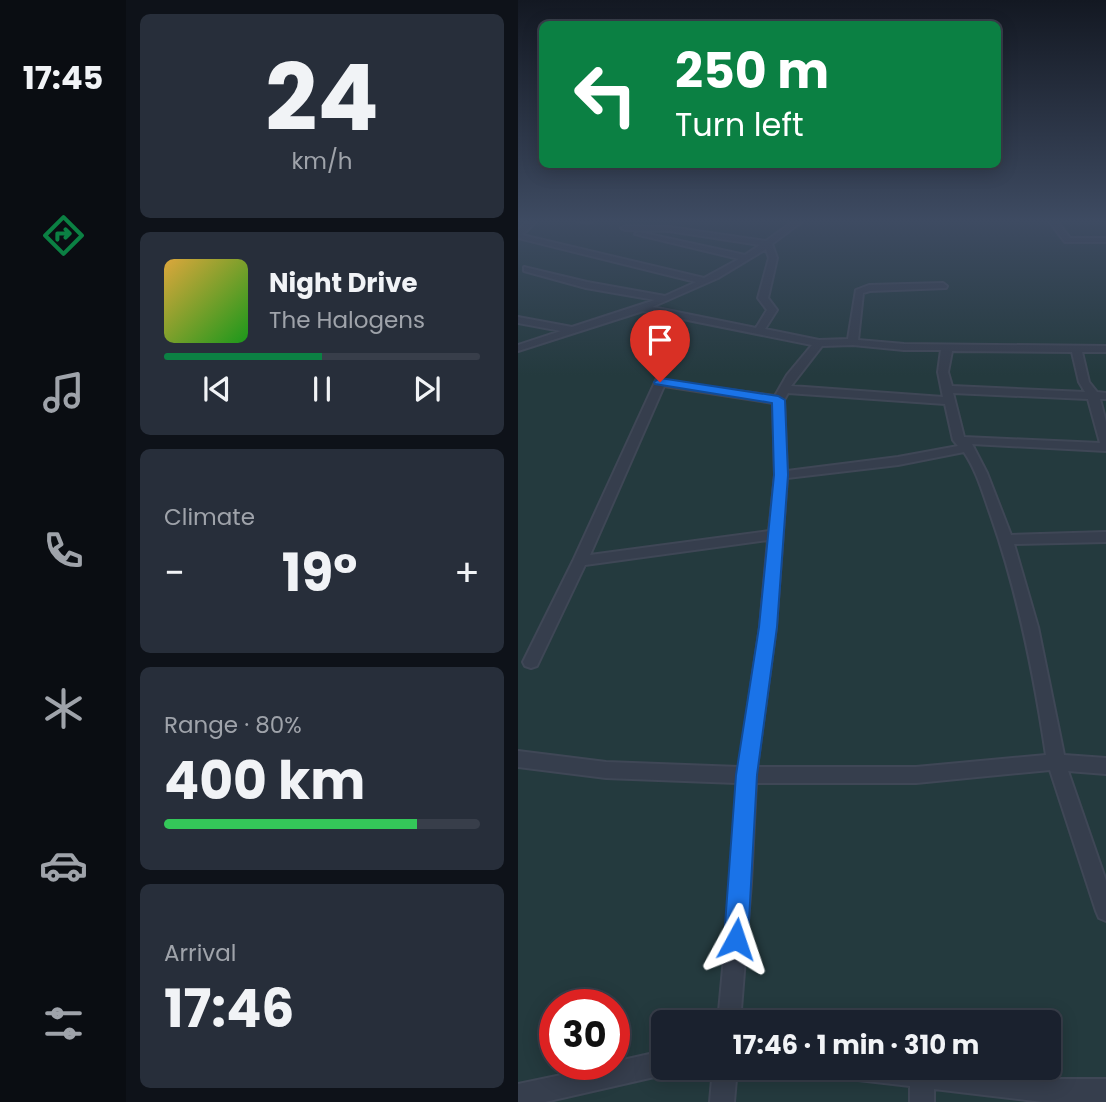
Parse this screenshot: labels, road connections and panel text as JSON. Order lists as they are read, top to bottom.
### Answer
{
  "page": {
    "tabs": "17:45",
    "tile": [
      ["24", "km/h"],
      "Climate",
      ["Range · 80%", "400 km"],
      ["Arrival", "17:46"]
    ],
    "turn": ["250 m", "Turn left"],
    "song": ["Night Drive", "The Halogens"],
    "heat": ["−", "19°", "+"],
    "limit": "30",
    "trip": "17:46 · 1 min · 310 m"
  }
}
